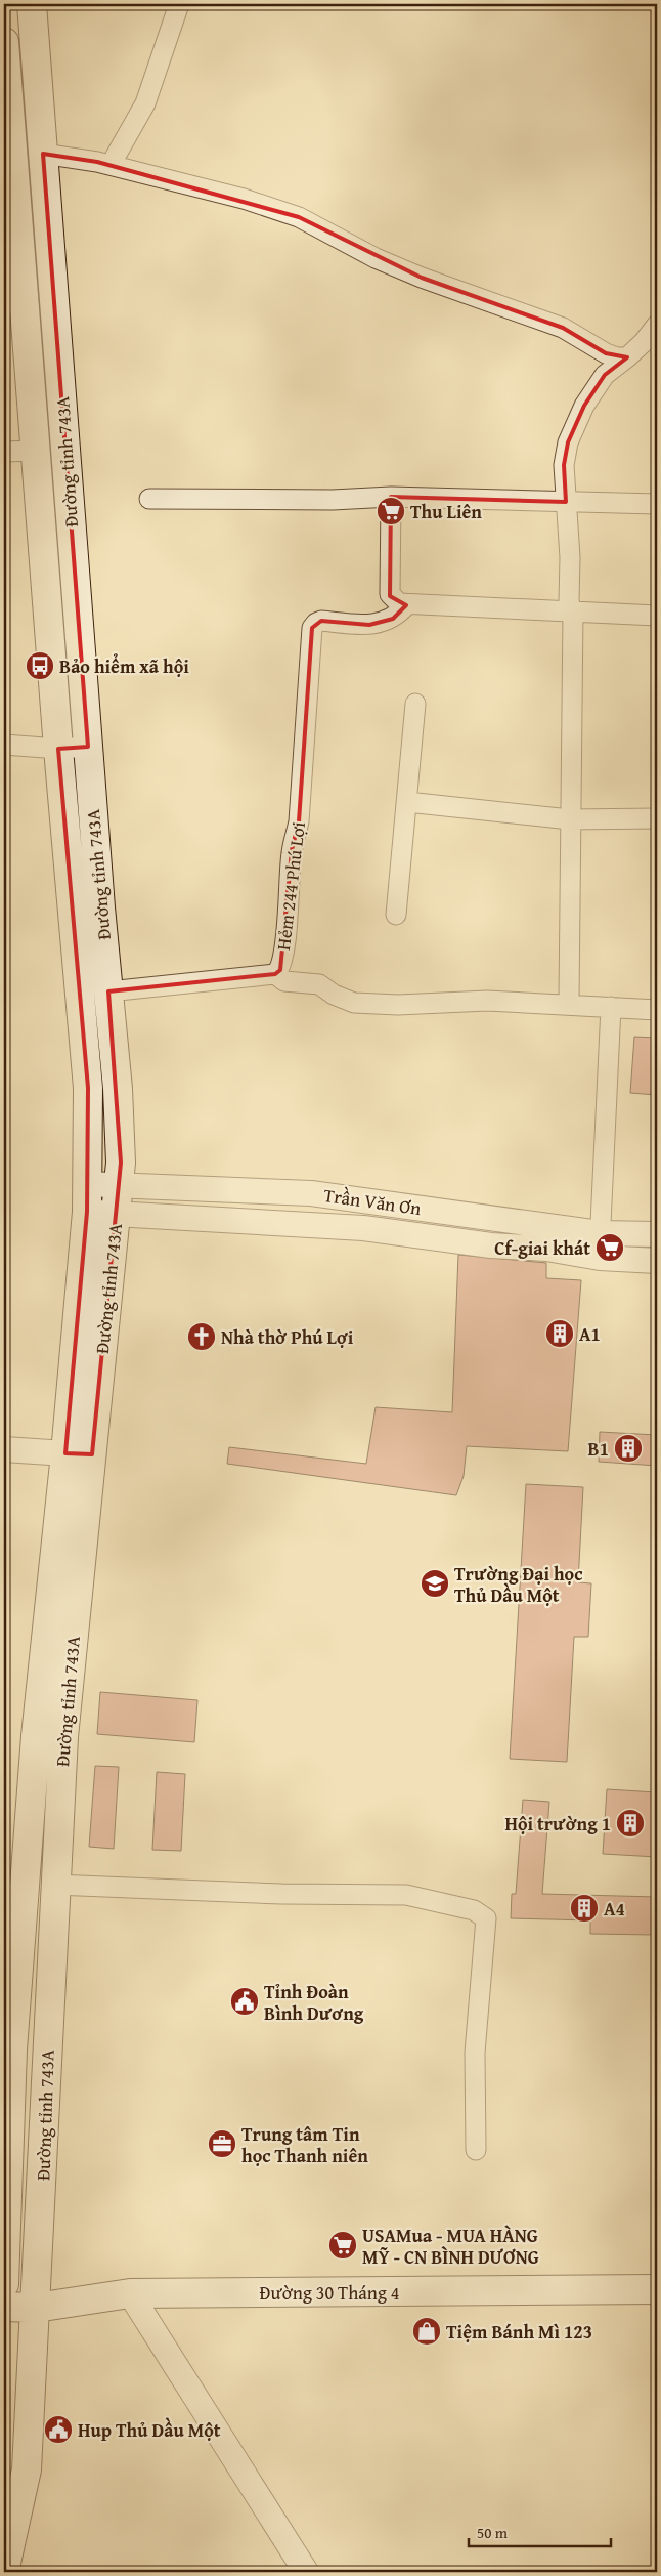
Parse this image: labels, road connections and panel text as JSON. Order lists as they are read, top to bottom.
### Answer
{
  "streets": {
    "main road": ["Đường tỉnh 743A", "Đường 30 Tháng 4"],
    "street": ["Hẻm 244 Phú Lợi", "Trần Văn Ơn"]
  },
  "crossings": [
    ["Đường tỉnh 743A", "Hẻm 244 Phú Lợi"],
    ["Đường tỉnh 743A", "Trần Văn Ơn"],
    ["Đường tỉnh 743A", "Đường 30 Tháng 4"]
  ],
  "places": {
    "supermarket": ["Thu Liên", "Cf-giai khát", "USAMua - MUA HÀNG MỸ - CN BÌNH DƯƠNG"],
    "bus stop": ["Bảo hiểm xã hội"],
    "building": [
      "A1",
      "B1",
      "Hội trường 1",
      "A4"
    ],
    "church": ["Nhà thờ Phú Lợi"],
    "school or university": ["Trường Đại học Thủ Dầu Một"],
    "public building": ["Tỉnh Đoàn Bình Dương", "Hup Thủ Dầu Một"],
    "office": ["Trung tâm Tin học Thanh niên"],
    "shop": ["Tiệm Bánh Mì 123"]
  },
  "scale_bar": "50 m"
}
